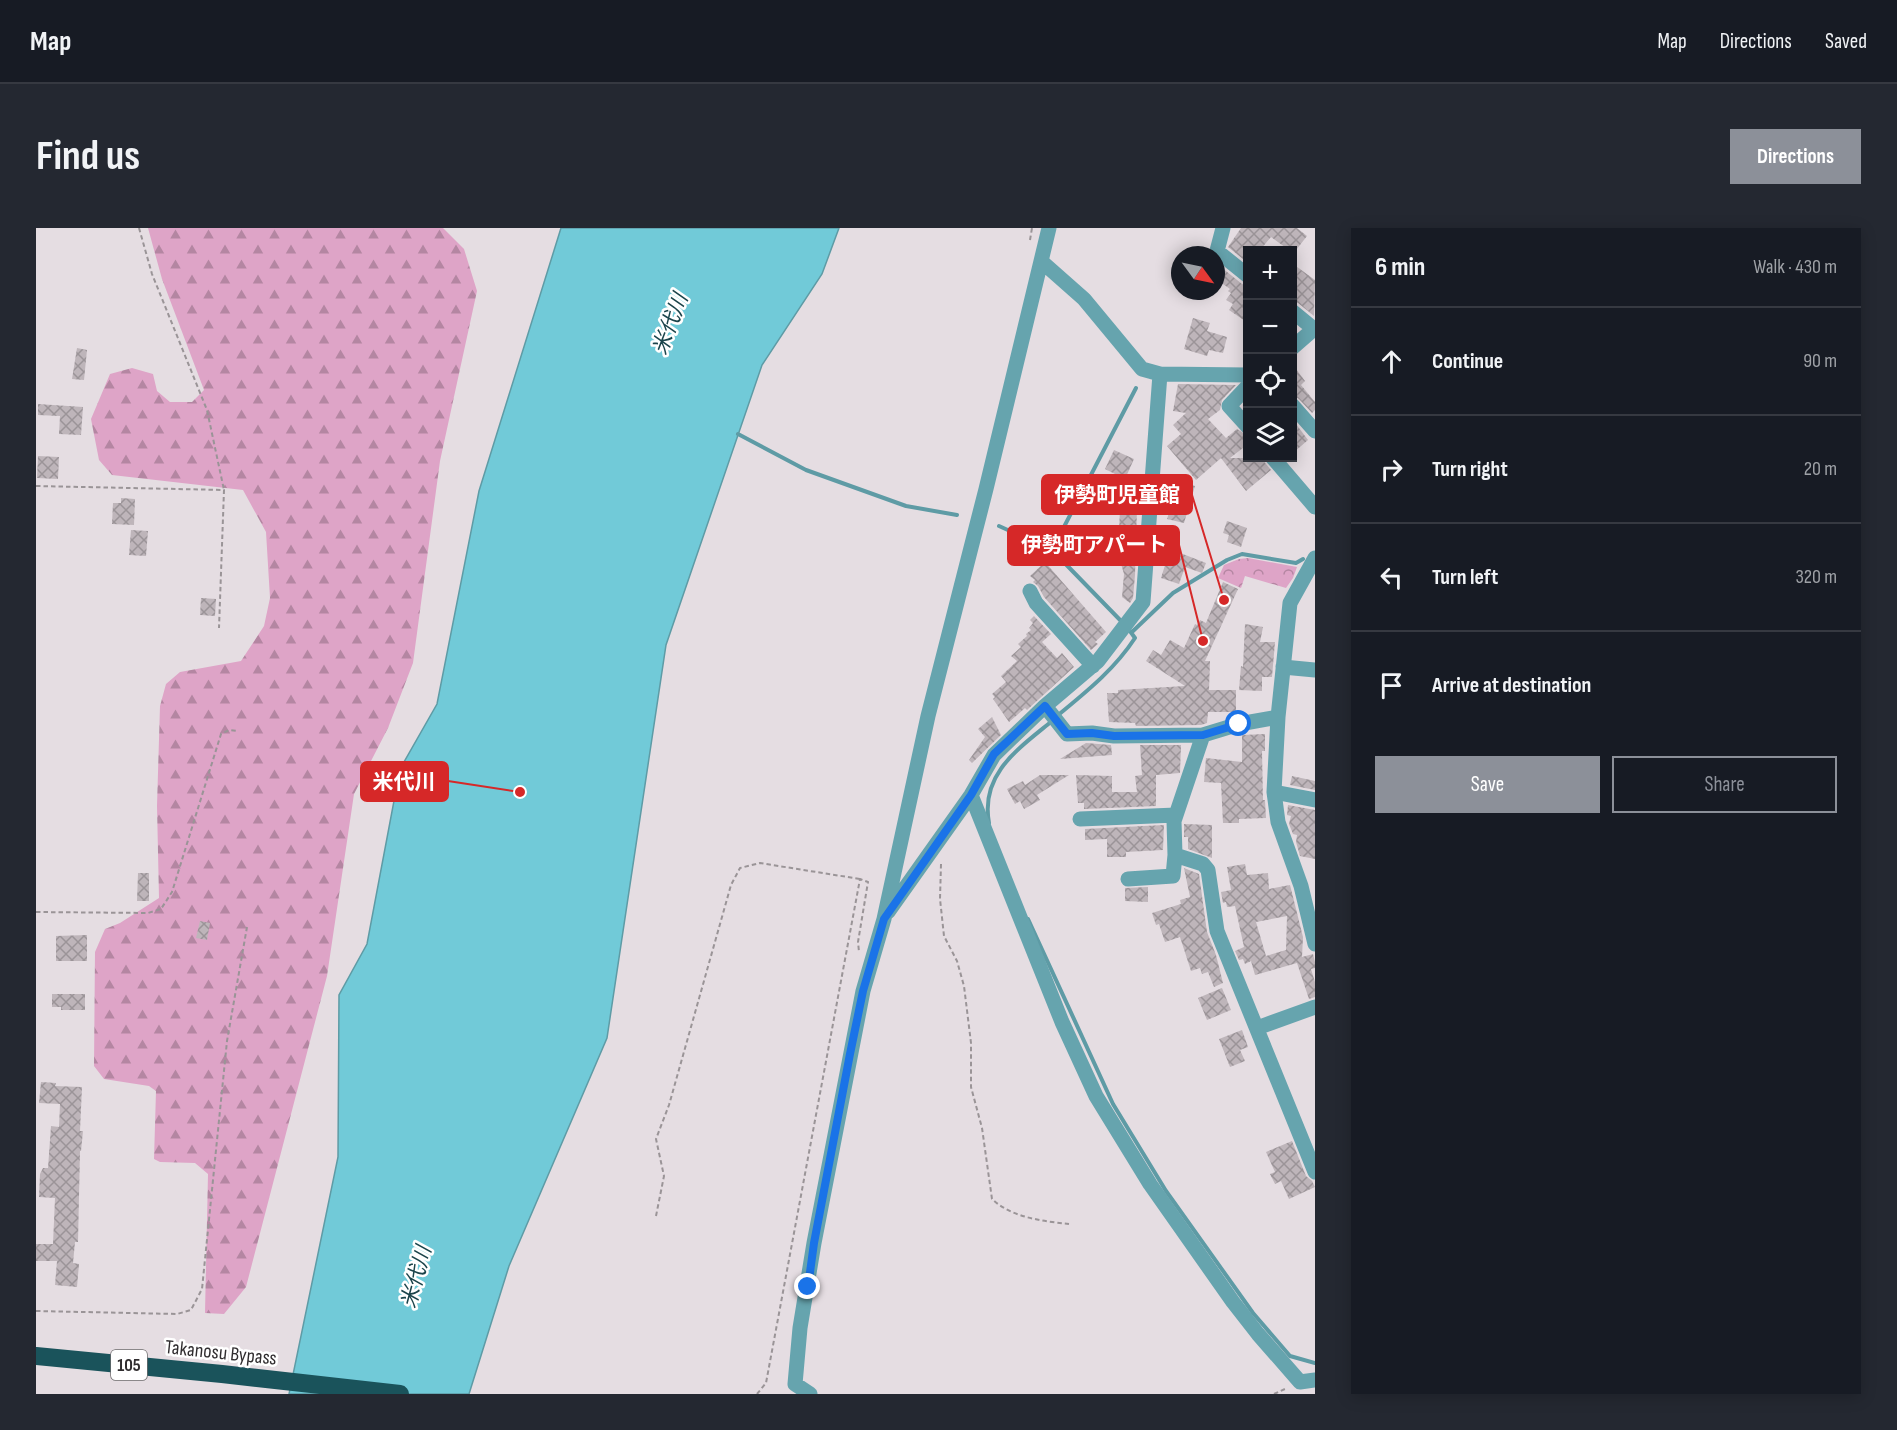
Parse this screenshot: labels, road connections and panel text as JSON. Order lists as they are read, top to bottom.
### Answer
{
  "streets": {
    "highway": ["Takanosu Bypass", "105"]
  },
  "water": ["米代川"],
  "places": ["伊勢町児童館", "伊勢町アパート", "米代川"],
  "north": "bottom right",
  "page": {
    "header": "Map",
    "nav": ["Map", "Directions", "Saved"],
    "buttons": [
      "Directions",
      ["Save", "Share"]
    ],
    "title": "Find us",
    "heading": ["6 min", "Walk · 430 m"],
    "map_buttons": ["+", "−"],
    "list": [
      ["Continue", "90 m"],
      ["Turn right", "20 m"],
      ["Turn left", "320 m"],
      "Arrive at destination"
    ]
  }
}
